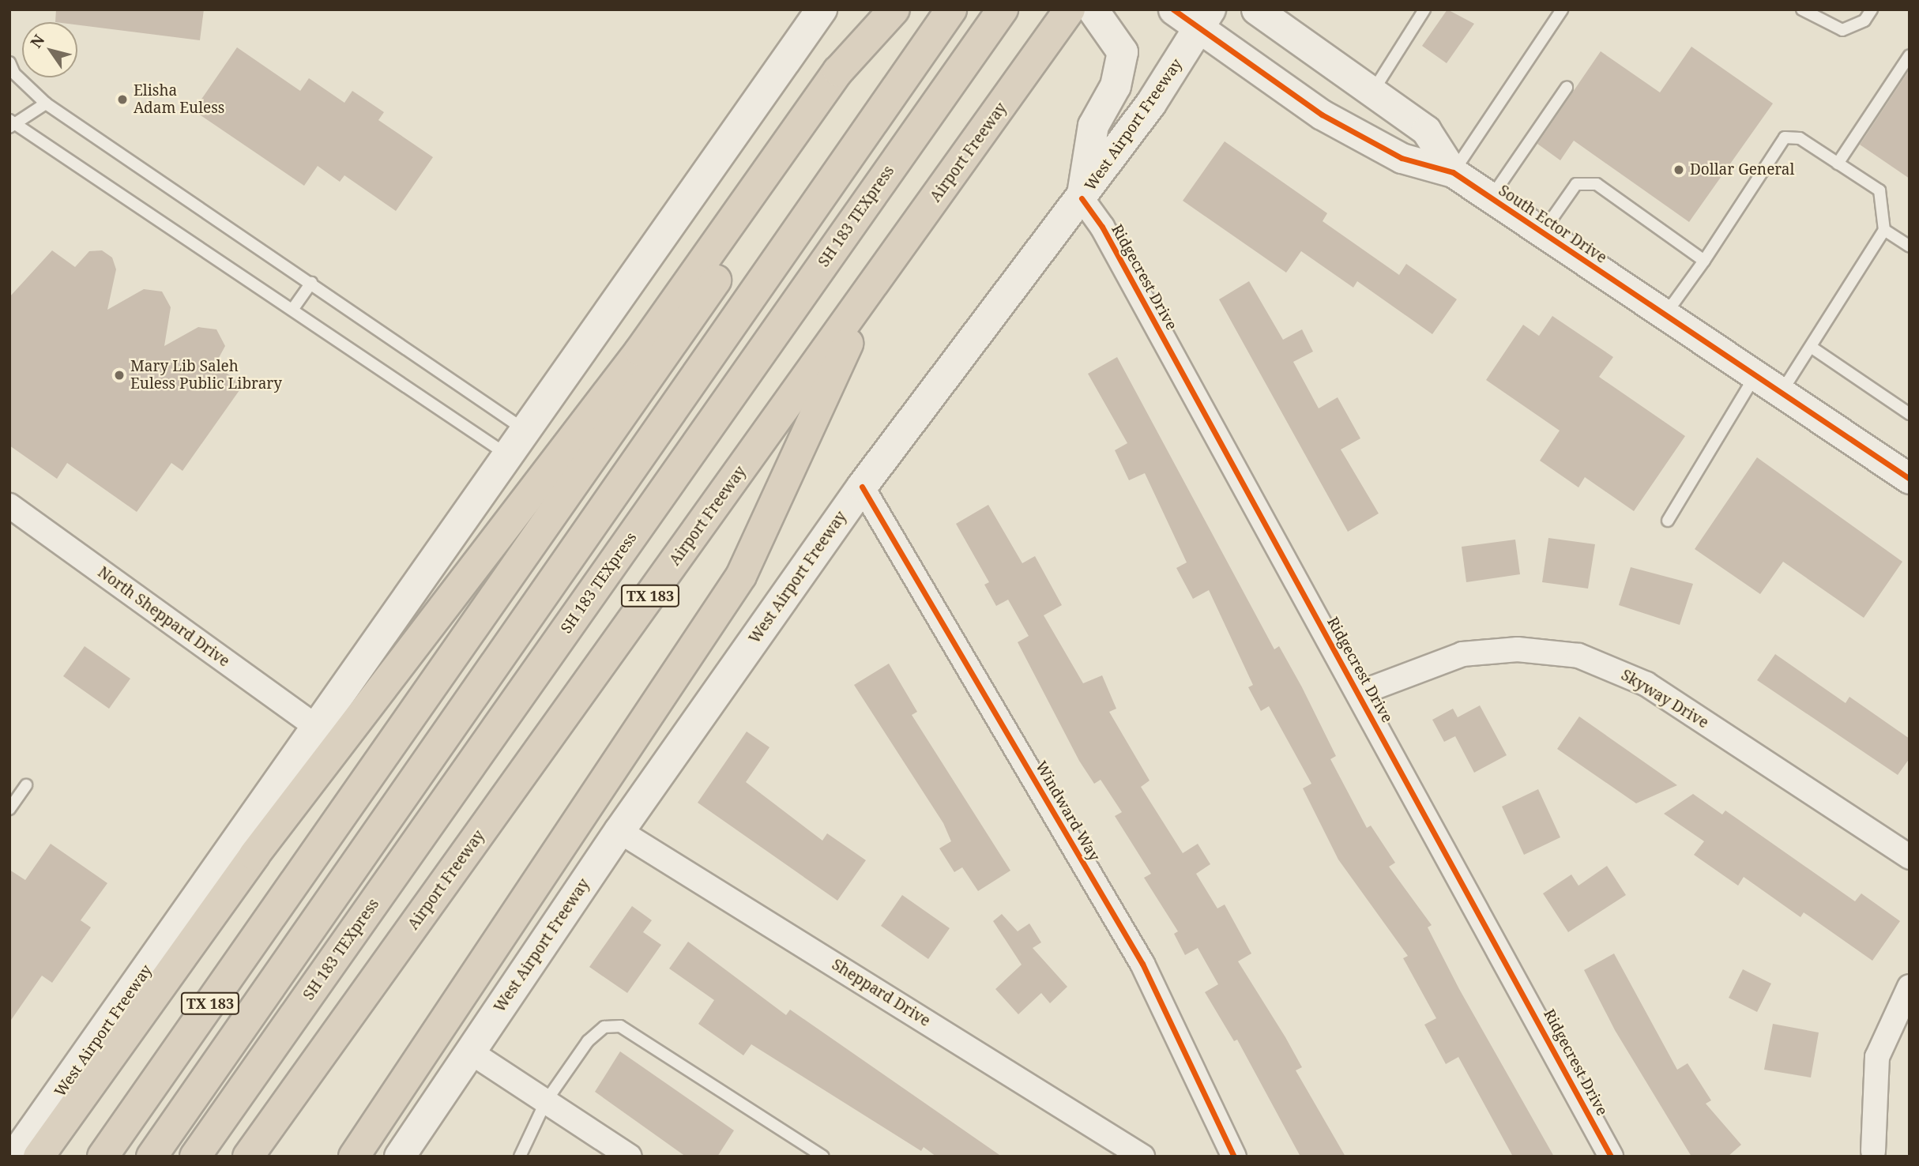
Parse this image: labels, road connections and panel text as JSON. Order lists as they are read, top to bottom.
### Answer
{
  "streets": {
    "highway": ["Airport Freeway", "SH 183 TEXpress", "TX 183"],
    "main road": ["West Airport Freeway"],
    "street": [
      "South Ector Drive",
      "Ridgecrest Drive",
      "North Sheppard Drive",
      "Skyway Drive",
      "Windward Way",
      "Sheppard Drive"
    ]
  },
  "crossings": [
    ["West Airport Freeway", "South Ector Drive"],
    ["West Airport Freeway", "Ridgecrest Drive"],
    ["West Airport Freeway", "North Sheppard Drive"],
    ["West Airport Freeway", "Windward Way"],
    ["West Airport Freeway", "Sheppard Drive"],
    ["Ridgecrest Drive", "Skyway Drive"]
  ],
  "places": ["Elisha Adam Euless", "Dollar General", "Mary Lib Saleh Euless Public Library"],
  "north": "top left"
}
